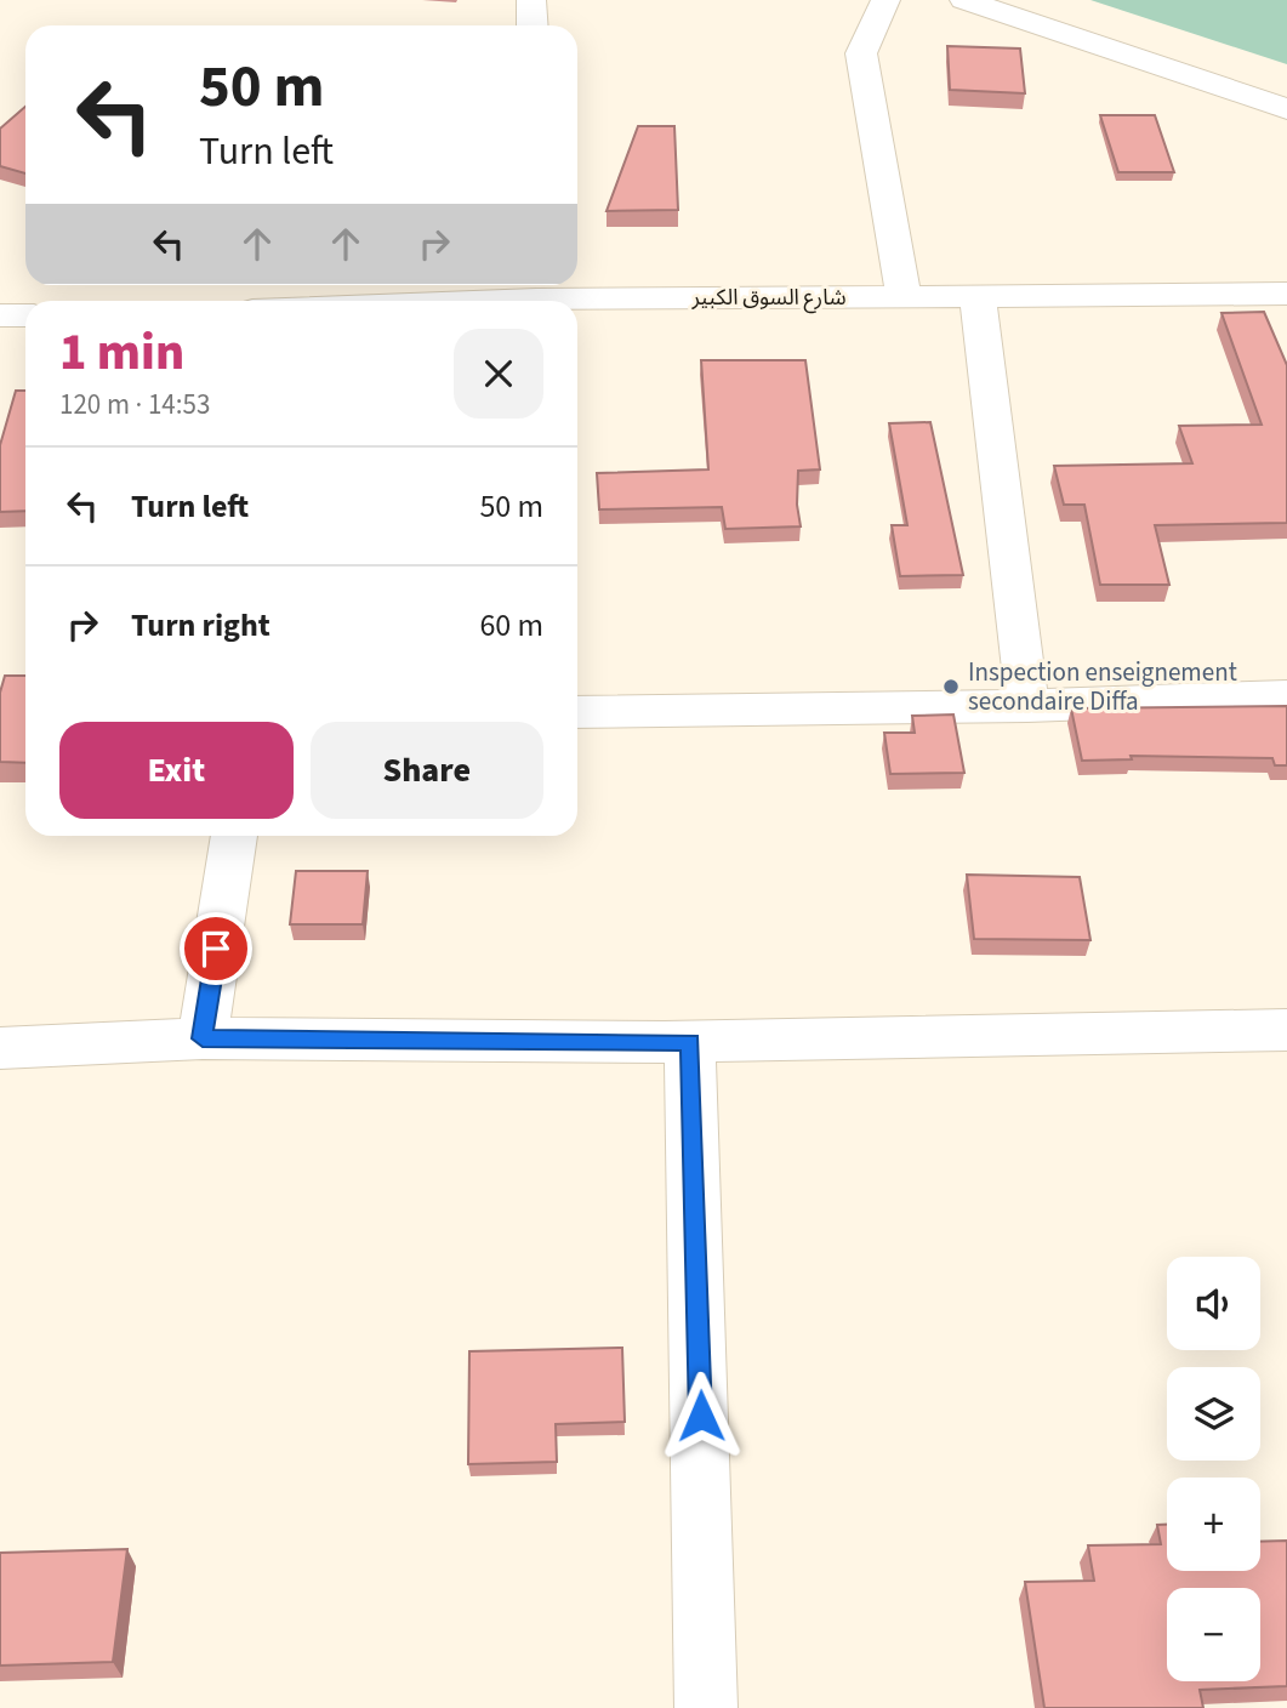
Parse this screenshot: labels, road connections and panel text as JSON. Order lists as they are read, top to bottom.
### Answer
{
  "streets": {
    "street": ["شارع السوق الكبير"]
  },
  "places": ["Inspection enseignement secondaire Diffa"],
  "page": {
    "turn": ["50 m", "Turn left"],
    "heading": ["1 min", "120 m · 14:53"],
    "list": [
      {
        "name": "Turn left",
        "value": "50 m"
      },
      {
        "name": "Turn right",
        "value": "60 m"
      }
    ],
    "buttons": ["Exit", "Share"],
    "map_buttons": ["+", "−"]
  }
}
